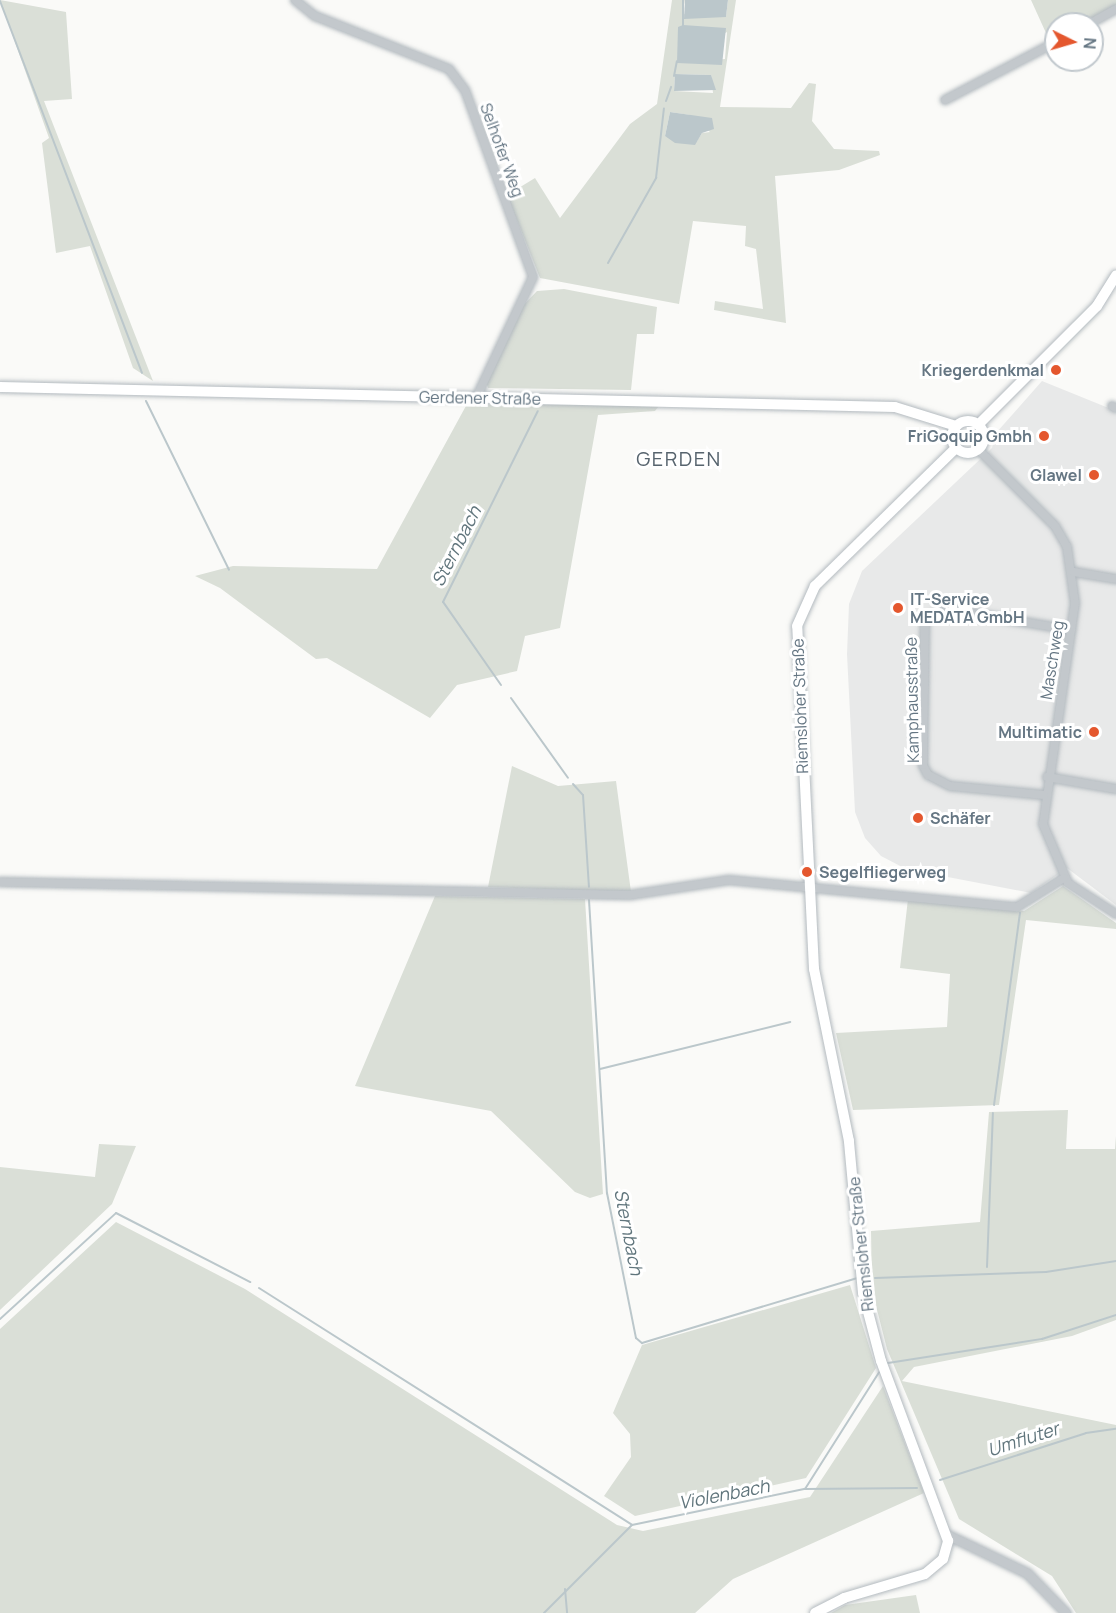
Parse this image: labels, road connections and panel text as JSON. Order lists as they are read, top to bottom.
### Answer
{
  "streets": {
    "main road": ["Gerdener Straße", "Riemsloher Straße"],
    "street": ["Selhofer Weg", "Maschweg", "Kamphausstraße"]
  },
  "crossings": [
    ["Selhofer Weg", "Gerdener Straße"],
    ["Gerdener Straße", "Maschweg"],
    ["Gerdener Straße", "Riemsloher Straße"],
    ["Maschweg", "Kamphausstraße"],
    ["Maschweg", "Riemsloher Straße"]
  ],
  "districts": ["GERDEN"],
  "water": ["Sternbach", "Umfluter", "Violenbach"],
  "places": [
    "Kriegerdenkmal",
    "FriGoquip Gmbh",
    "Glawel",
    "IT-Service MEDATA GmbH",
    "Multimatic",
    "Schäfer",
    "Segelfliegerweg"
  ],
  "north": "right"
}
